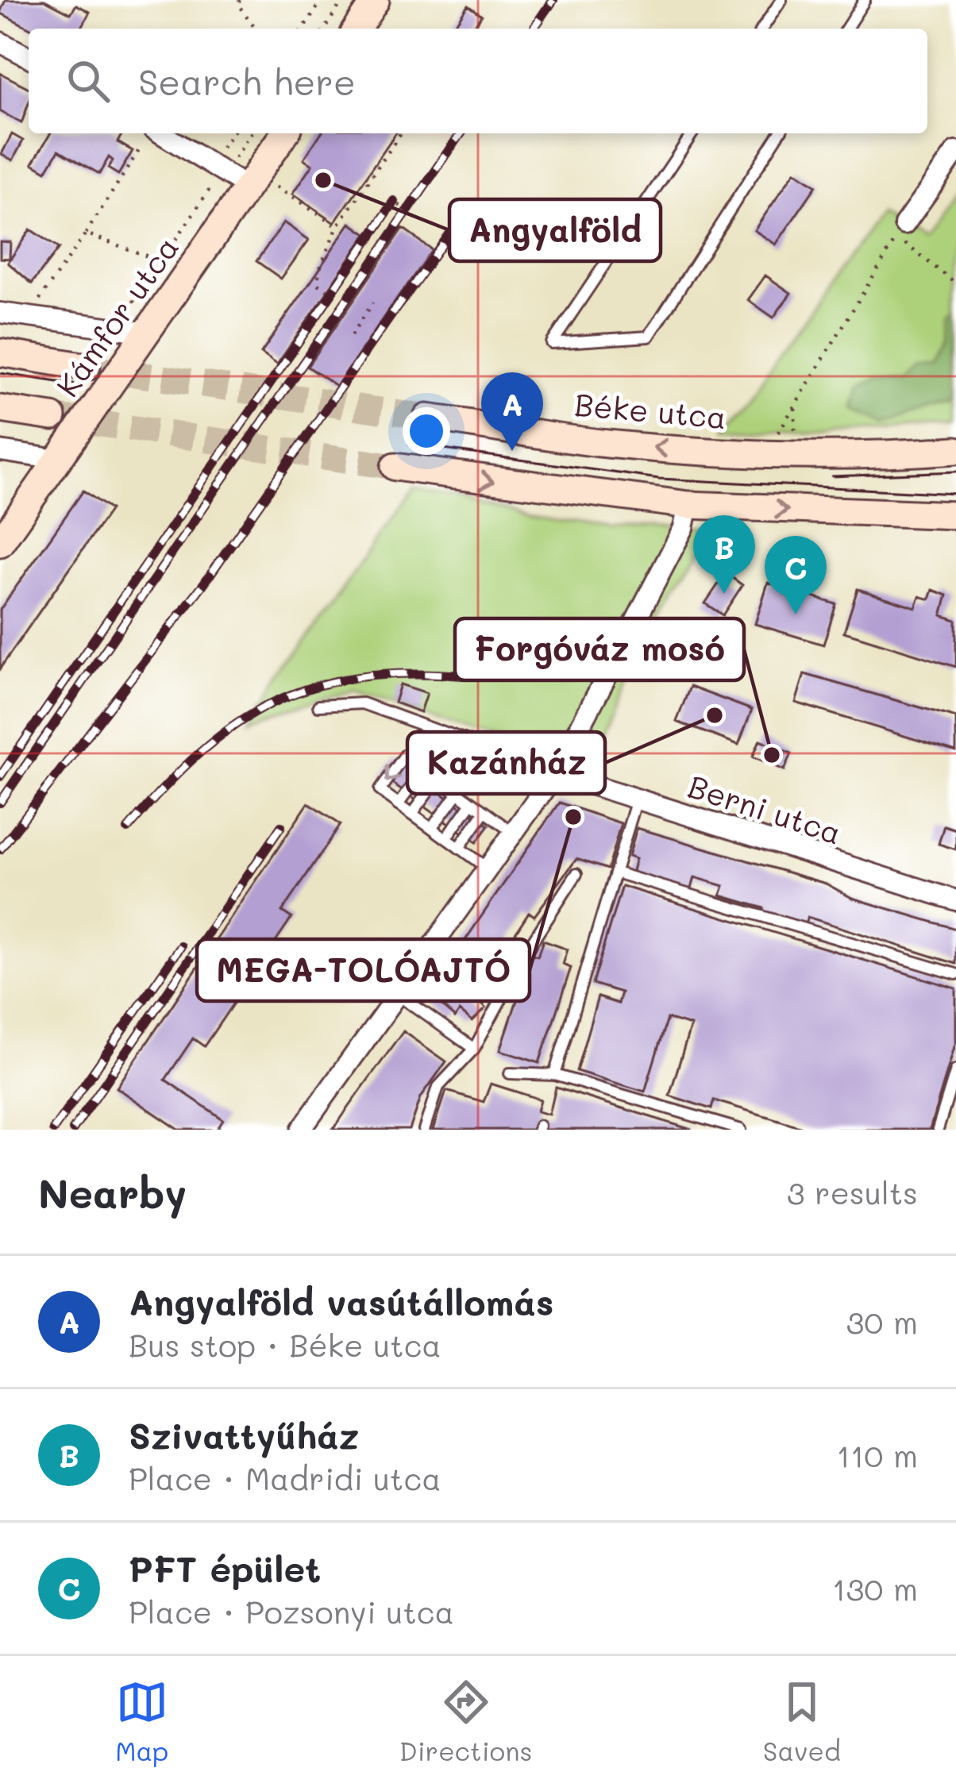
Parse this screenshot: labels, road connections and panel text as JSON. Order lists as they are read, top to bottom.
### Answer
{
  "streets": {
    "main road": ["Kámfor utca", "Béke utca"],
    "street": ["Berni utca"]
  },
  "places": [
    "Angyalföld",
    "Kazánház",
    "Forgóváz mosó",
    "MEGA-TOLÓAJTÓ"
  ],
  "page": {
    "search": "Search here",
    "pins": ["A", "B", "C"],
    "heading": ["Nearby", "3 results"],
    "list": [
      {
        "mark": "A",
        "name": "Angyalföld vasútállomás",
        "note": "Bus stop · Béke utca",
        "value": "30 m"
      },
      {
        "mark": "B",
        "name": "Szivattyűház",
        "note": "Place · Madridi utca",
        "value": "110 m"
      },
      {
        "mark": "C",
        "name": "PFT épület",
        "note": "Place · Pozsonyi utca",
        "value": "130 m"
      }
    ],
    "nav": ["Map", "Directions", "Saved"]
  }
}
